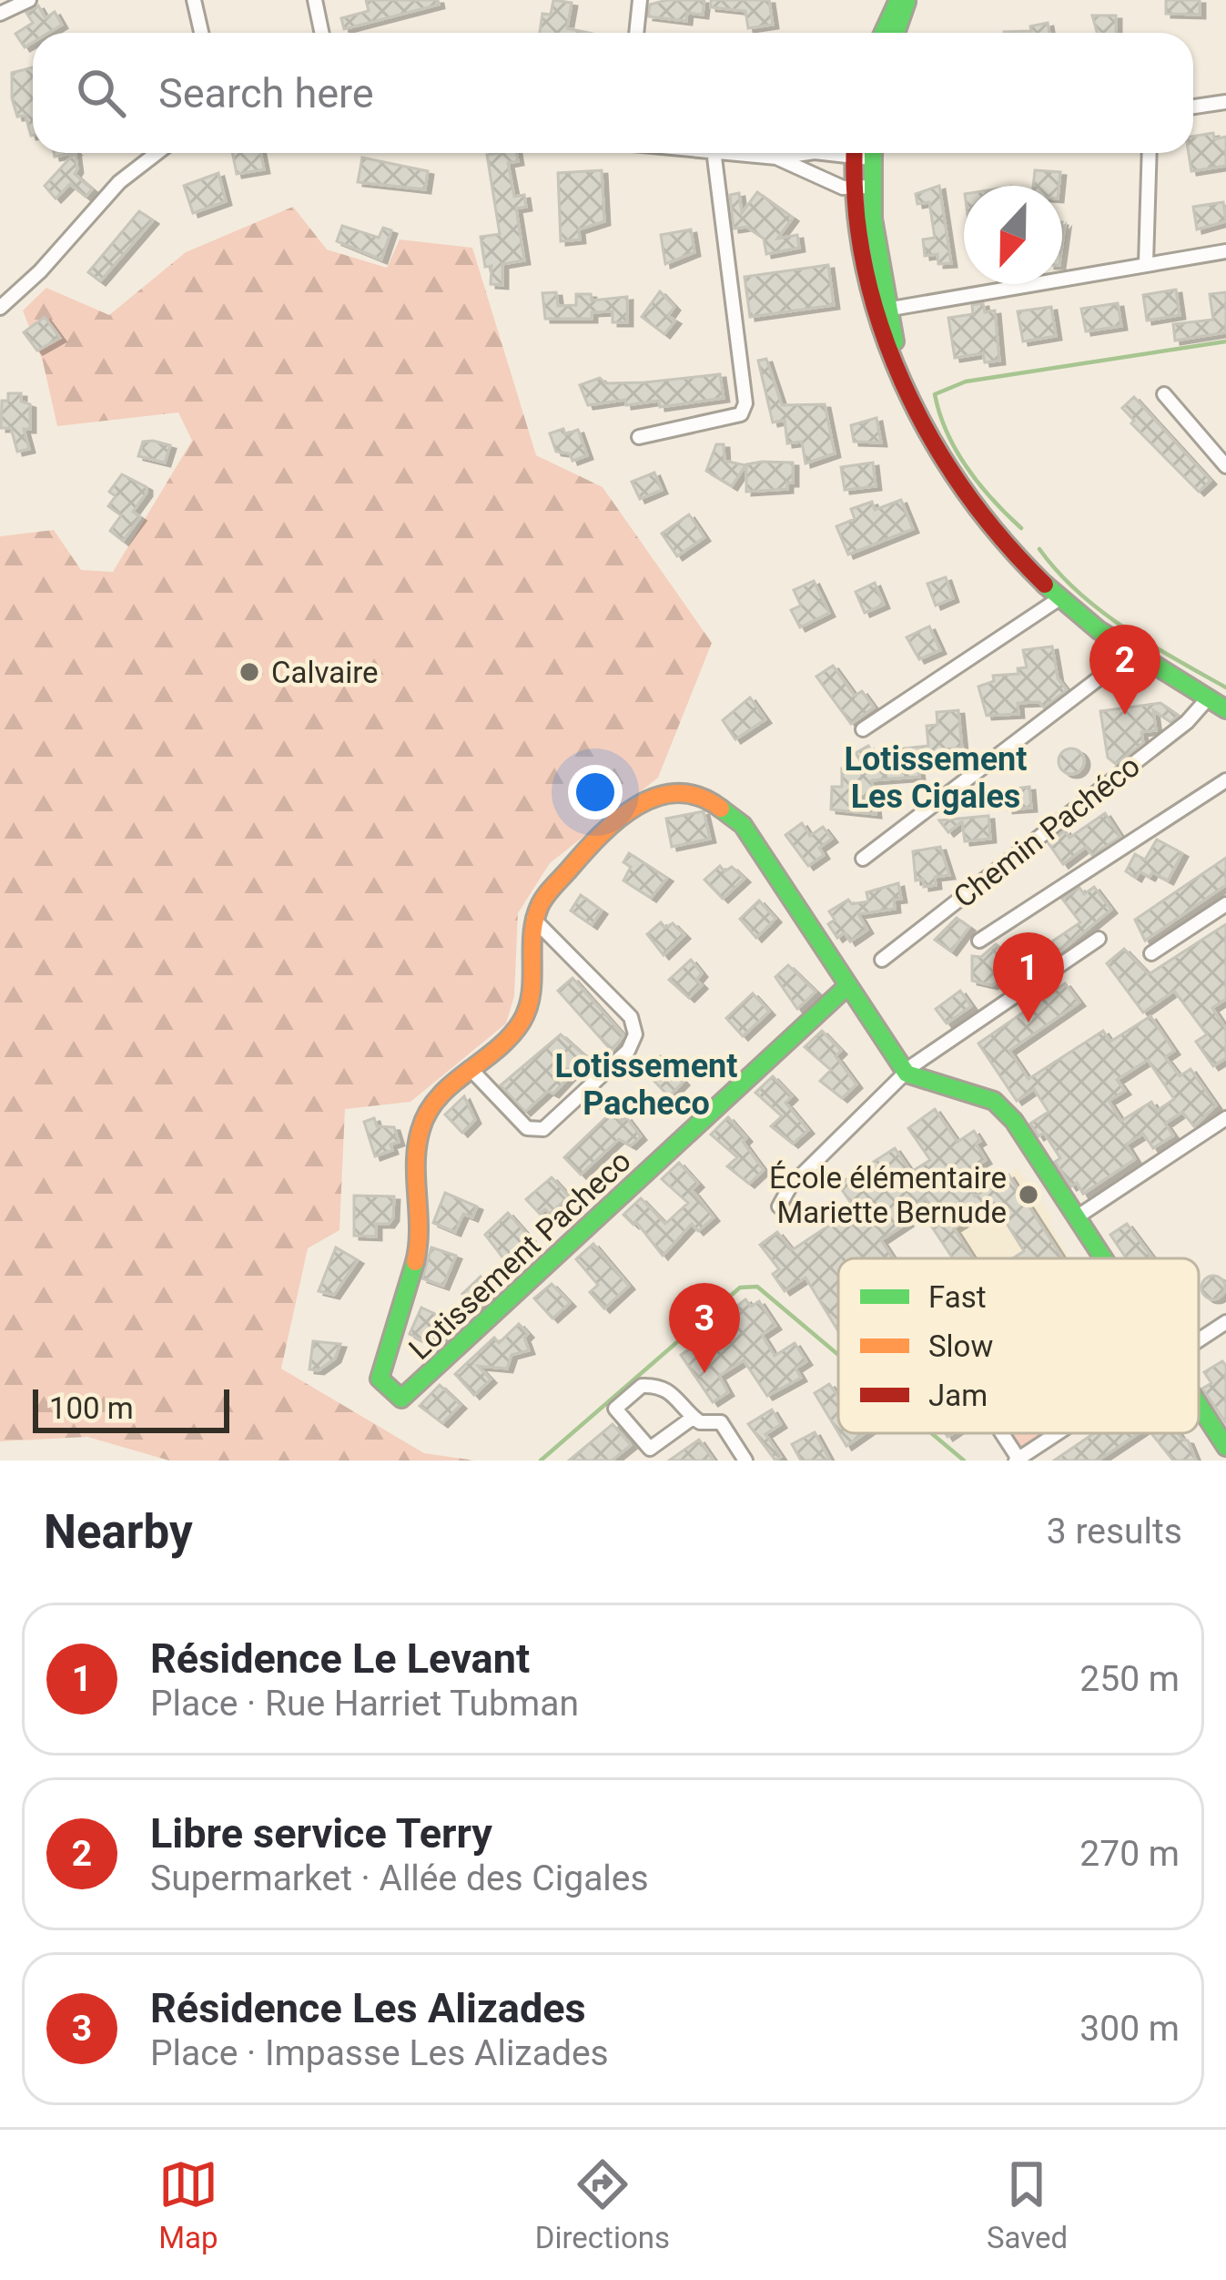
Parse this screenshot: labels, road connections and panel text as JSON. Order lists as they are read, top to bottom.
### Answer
{
  "streets": {
    "street": ["Chemin Pachéco", "Lotissement Pacheco"]
  },
  "districts": ["Lotissement Les Cigales", "Lotissement Pacheco"],
  "places": ["Calvaire", "École élémentaire Mariette Bernude"],
  "legend": ["Fast", "Slow", "Jam"],
  "scale_bar": "100 m",
  "north": "bottom",
  "page": {
    "search": "Search here",
    "pins": ["2", "1", "3"],
    "scale": "100 m",
    "heading": ["Nearby", "3 results"],
    "list": [
      {
        "mark": "1",
        "name": "Résidence Le Levant",
        "note": "Place · Rue Harriet Tubman",
        "value": "250 m"
      },
      {
        "mark": "2",
        "name": "Libre service Terry",
        "note": "Supermarket · Allée des Cigales",
        "value": "270 m"
      },
      {
        "mark": "3",
        "name": "Résidence Les Alizades",
        "note": "Place · Impasse Les Alizades",
        "value": "300 m"
      }
    ],
    "nav": ["Map", "Directions", "Saved"]
  }
}
